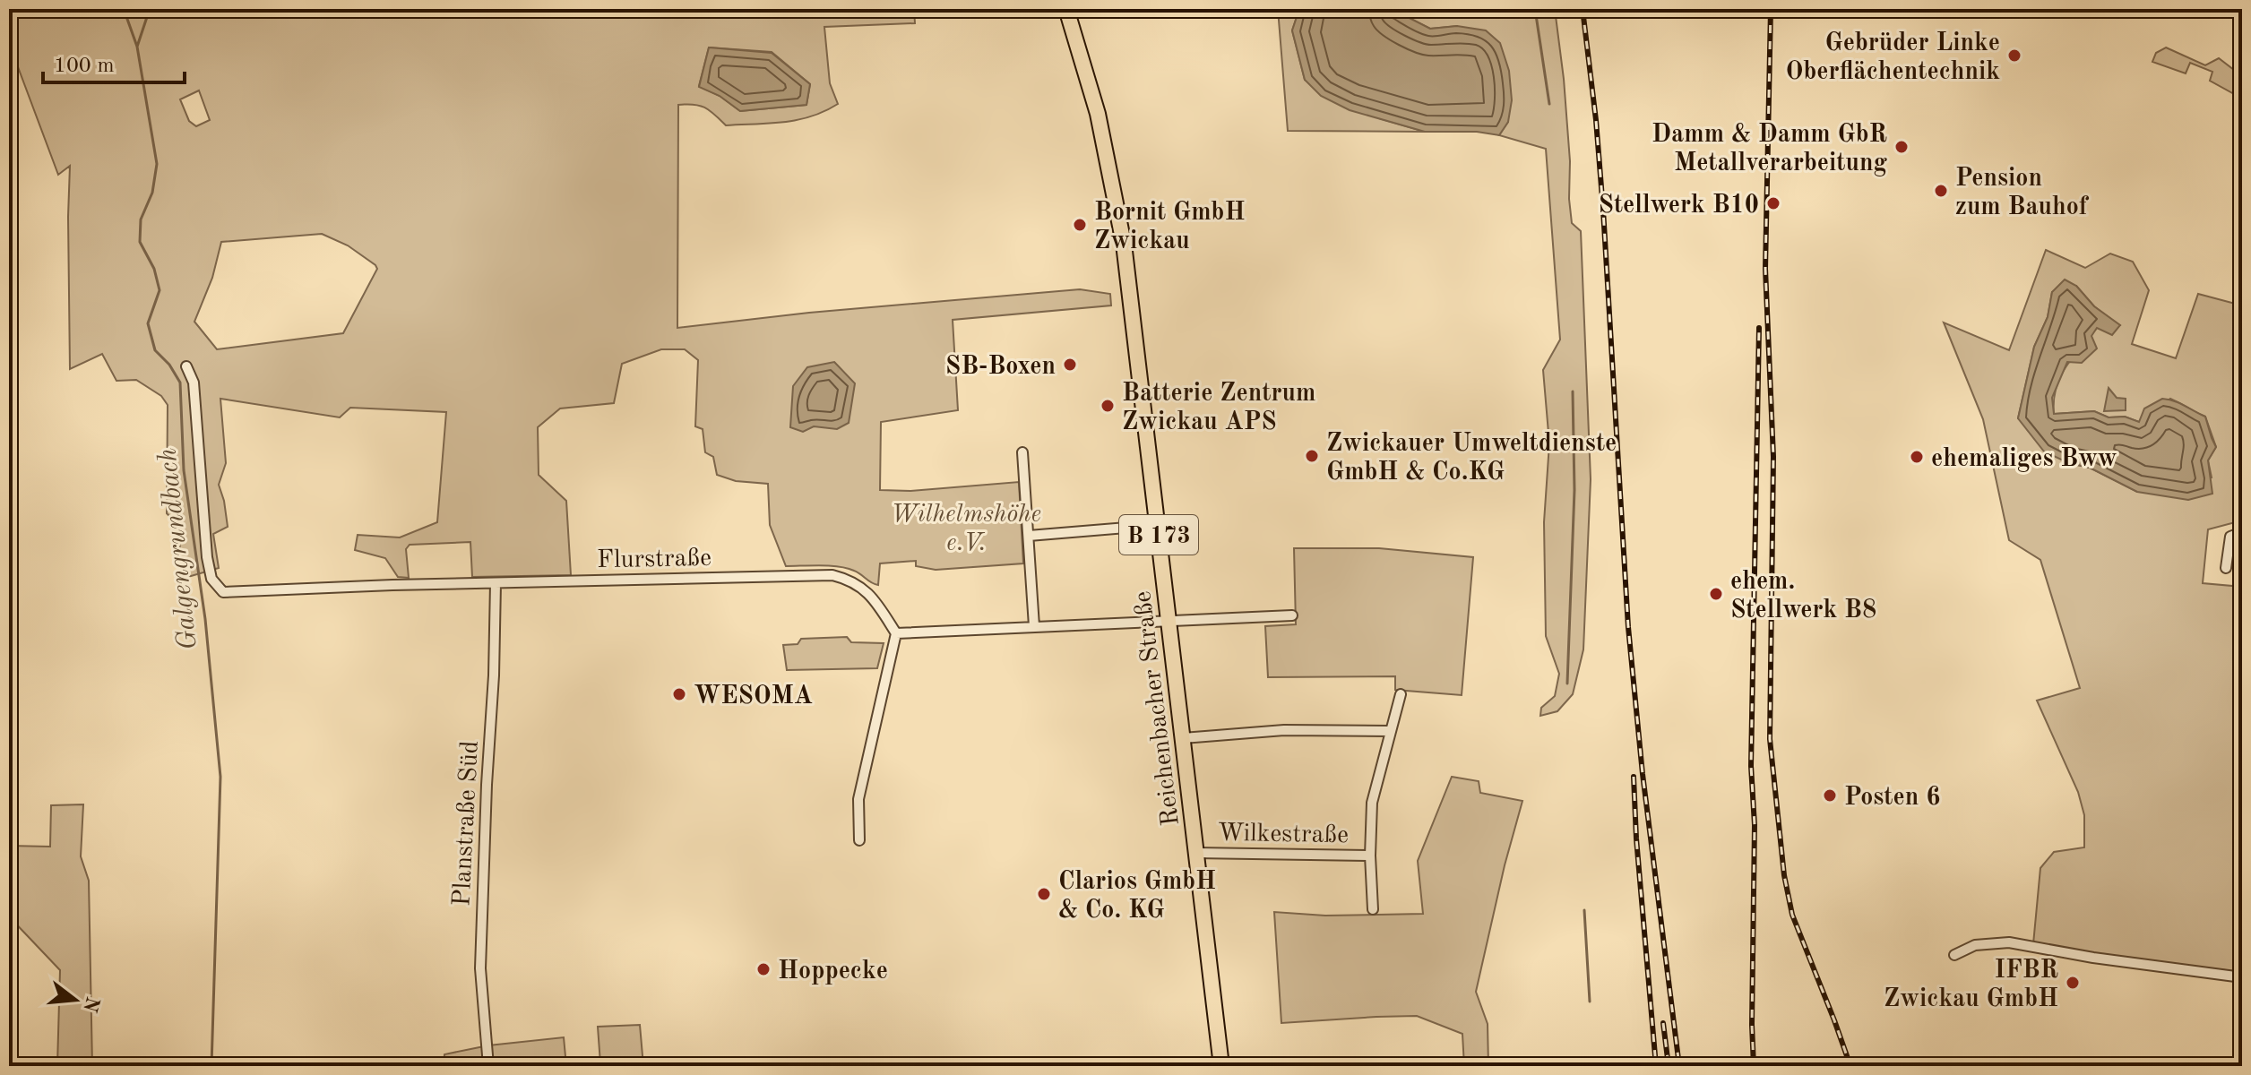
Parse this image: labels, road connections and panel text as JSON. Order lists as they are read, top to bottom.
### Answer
{
  "streets": {
    "main road": ["B 173", "Reichenbacher Straße"],
    "street": ["Flurstraße", "Planstraße Süd", "Wilkestraße"]
  },
  "crossings": [
    ["Flurstraße", "Planstraße Süd"],
    ["Reichenbacher Straße", "Wilkestraße"]
  ],
  "water": ["Galgengrundbach"],
  "parks": ["Wilhelmshöhe e.V."],
  "places": [
    "Gebrüder Linke Oberflächentechnik",
    "Damm & Damm GbR Metallverarbeitung",
    "Pension zum Bauhof",
    "Stellwerk B10",
    "Bornit GmbH Zwickau",
    "SB-Boxen",
    "Batterie Zentrum Zwickau APS",
    "Zwickauer Umweltdienste GmbH & Co.KG",
    "ehemaliges Bww",
    "ehem. Stellwerk B8",
    "WESOMA",
    "Posten 6",
    "Clarios GmbH & Co. KG",
    "Hoppecke",
    "IFBR Zwickau GmbH"
  ],
  "scale_bar": "100 m",
  "north": "right"
}
